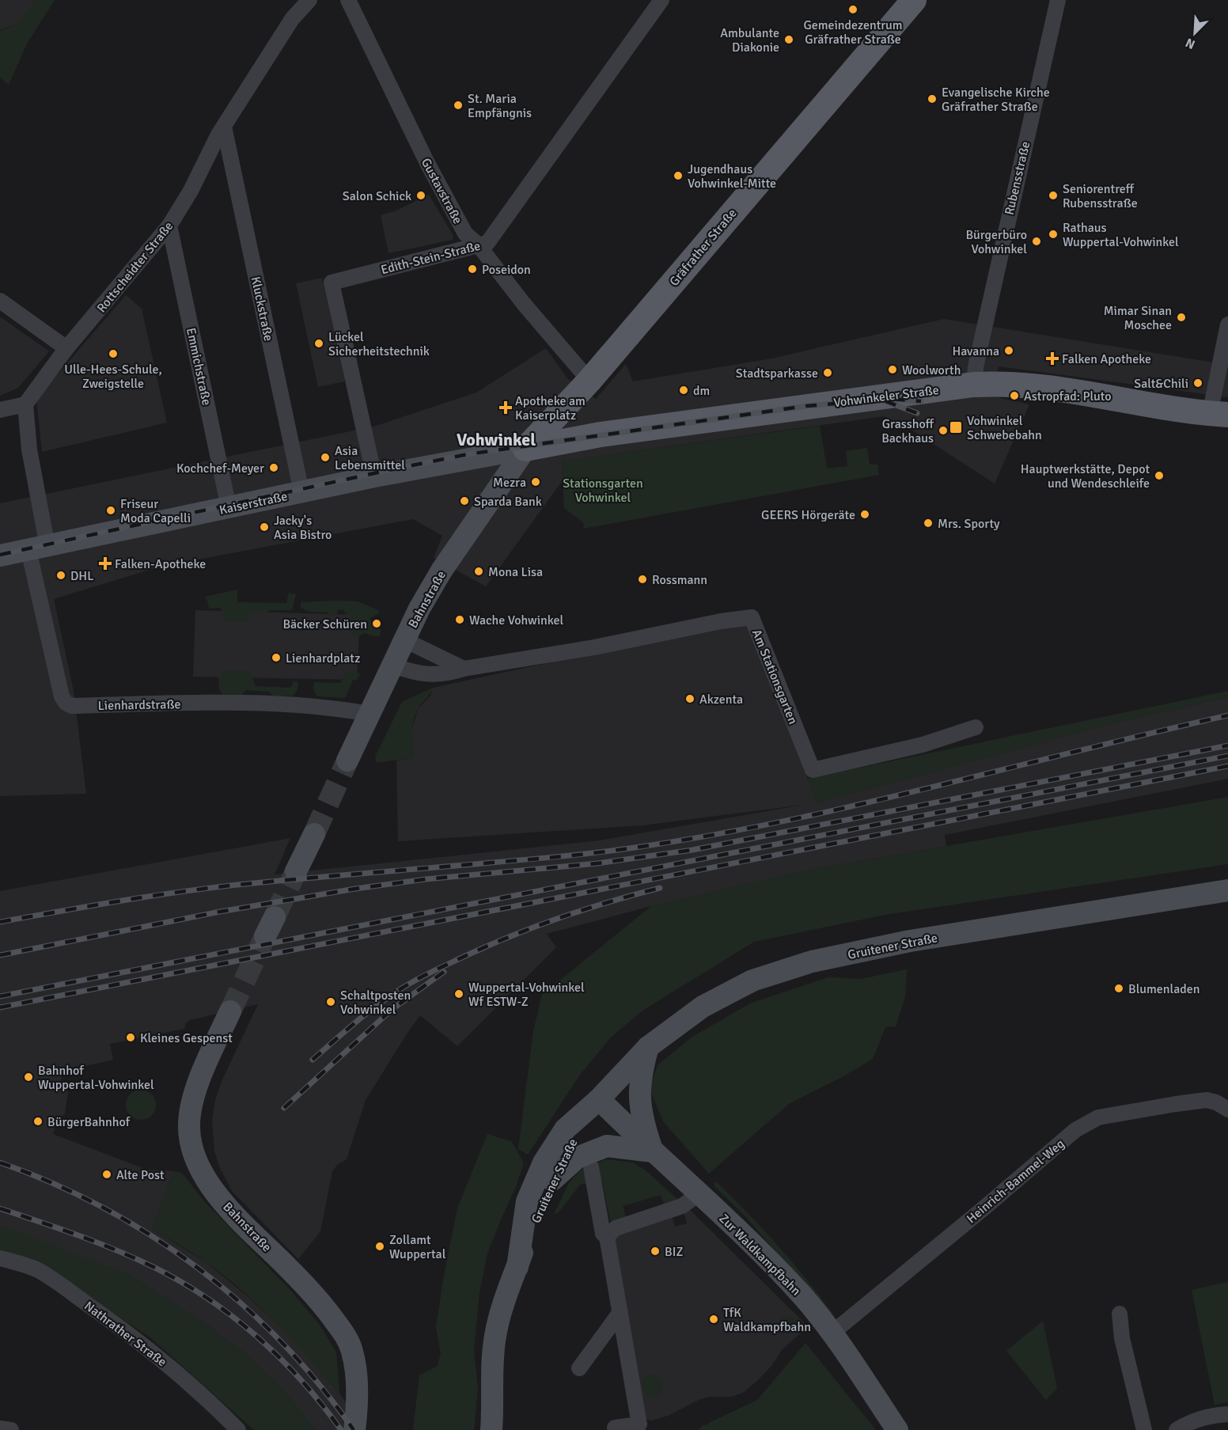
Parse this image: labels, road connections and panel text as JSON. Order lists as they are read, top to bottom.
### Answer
{
  "streets": {
    "main road": [
      "Gräfrather Straße",
      "Vohwinkeler Straße",
      "Kaiserstraße",
      "Bahnstraße",
      "Gruitener Straße",
      "Zur Waldkampfbahn"
    ],
    "street": [
      "Rubensstraße",
      "Gustavstraße",
      "Edith-Stein-Straße",
      "Rottscheidter Straße",
      "Kluckstraße",
      "Emmichstraße",
      "Am Stationsgarten",
      "Lienhardstraße",
      "Heinrich-Bammel-Weg",
      "Nathrather Straße"
    ]
  },
  "crossings": [
    ["Rubensstraße", "Vohwinkeler Straße"],
    ["Gustavstraße", "Gräfrather Straße"],
    ["Gustavstraße", "Edith-Stein-Straße"],
    ["Gräfrather Straße", "Vohwinkeler Straße"],
    ["Gräfrather Straße", "Kaiserstraße"],
    ["Gräfrather Straße", "Bahnstraße"],
    ["Edith-Stein-Straße", "Kaiserstraße"],
    ["Rottscheidter Straße", "Kluckstraße"],
    ["Rottscheidter Straße", "Emmichstraße"],
    ["Kluckstraße", "Kaiserstraße"],
    ["Emmichstraße", "Kaiserstraße"],
    ["Vohwinkeler Straße", "Kaiserstraße"],
    ["Vohwinkeler Straße", "Bahnstraße"],
    ["Kaiserstraße", "Bahnstraße"],
    ["Kaiserstraße", "Lienhardstraße"],
    ["Bahnstraße", "Am Stationsgarten"],
    ["Bahnstraße", "Lienhardstraße"],
    ["Gruitener Straße", "Zur Waldkampfbahn"],
    ["Heinrich-Bammel-Weg", "Zur Waldkampfbahn"]
  ],
  "districts": ["Vohwinkel"],
  "parks": ["Stationsgarten Vohwinkel"],
  "places": {
    "other": [
      "Gemeindezentrum Gräfrather Straße",
      "Ambulante Diakonie",
      "Evangelische Kirche Gräfrather Straße",
      "St. Maria Empfängnis",
      "Jugendhaus Vohwinkel-Mitte",
      "Salon Schick",
      "Seniorentreff Rubensstraße",
      "Rathaus Wuppertal-Vohwinkel",
      "Bürgerbüro Vohwinkel",
      "Poseidon",
      "Mimar Sinan Moschee",
      "Lückel Sicherheitstechnik",
      "Havanna",
      "Ulle-Hees-Schule, Zweigstelle",
      "Woolworth",
      "Stadtsparkasse",
      "Salt&Chili",
      "dm",
      "Astropfad: Pluto",
      "Grasshoff Backhaus",
      "Asia Lebensmittel",
      "Kochchef-Meyer",
      "Hauptwerkstätte, Depot und Wendeschleife",
      "Mezra",
      "Sparda Bank",
      "Friseur Moda Capelli",
      "GEERS Hörgeräte",
      "Mrs. Sporty",
      "Jacky's Asia Bistro",
      "Mona Lisa",
      "DHL",
      "Rossmann",
      "Wache Vohwinkel",
      "Bäcker Schüren",
      "Lienhardplatz",
      "Akzenta",
      "Blumenladen",
      "Wuppertal-Vohwinkel Wf ESTW-Z",
      "Schaltposten Vohwinkel",
      "Kleines Gespenst",
      "Bahnhof Wuppertal-Vohwinkel",
      "BürgerBahnhof",
      "Alte Post",
      "Zollamt Wuppertal",
      "BIZ",
      "TfK Waldkampfbahn"
    ],
    "health": ["Falken Apotheke", "Apotheke am Kaiserplatz", "Falken-Apotheke"],
    "transit": ["Vohwinkel Schwebebahn"]
  },
  "north": "bottom left"
}
